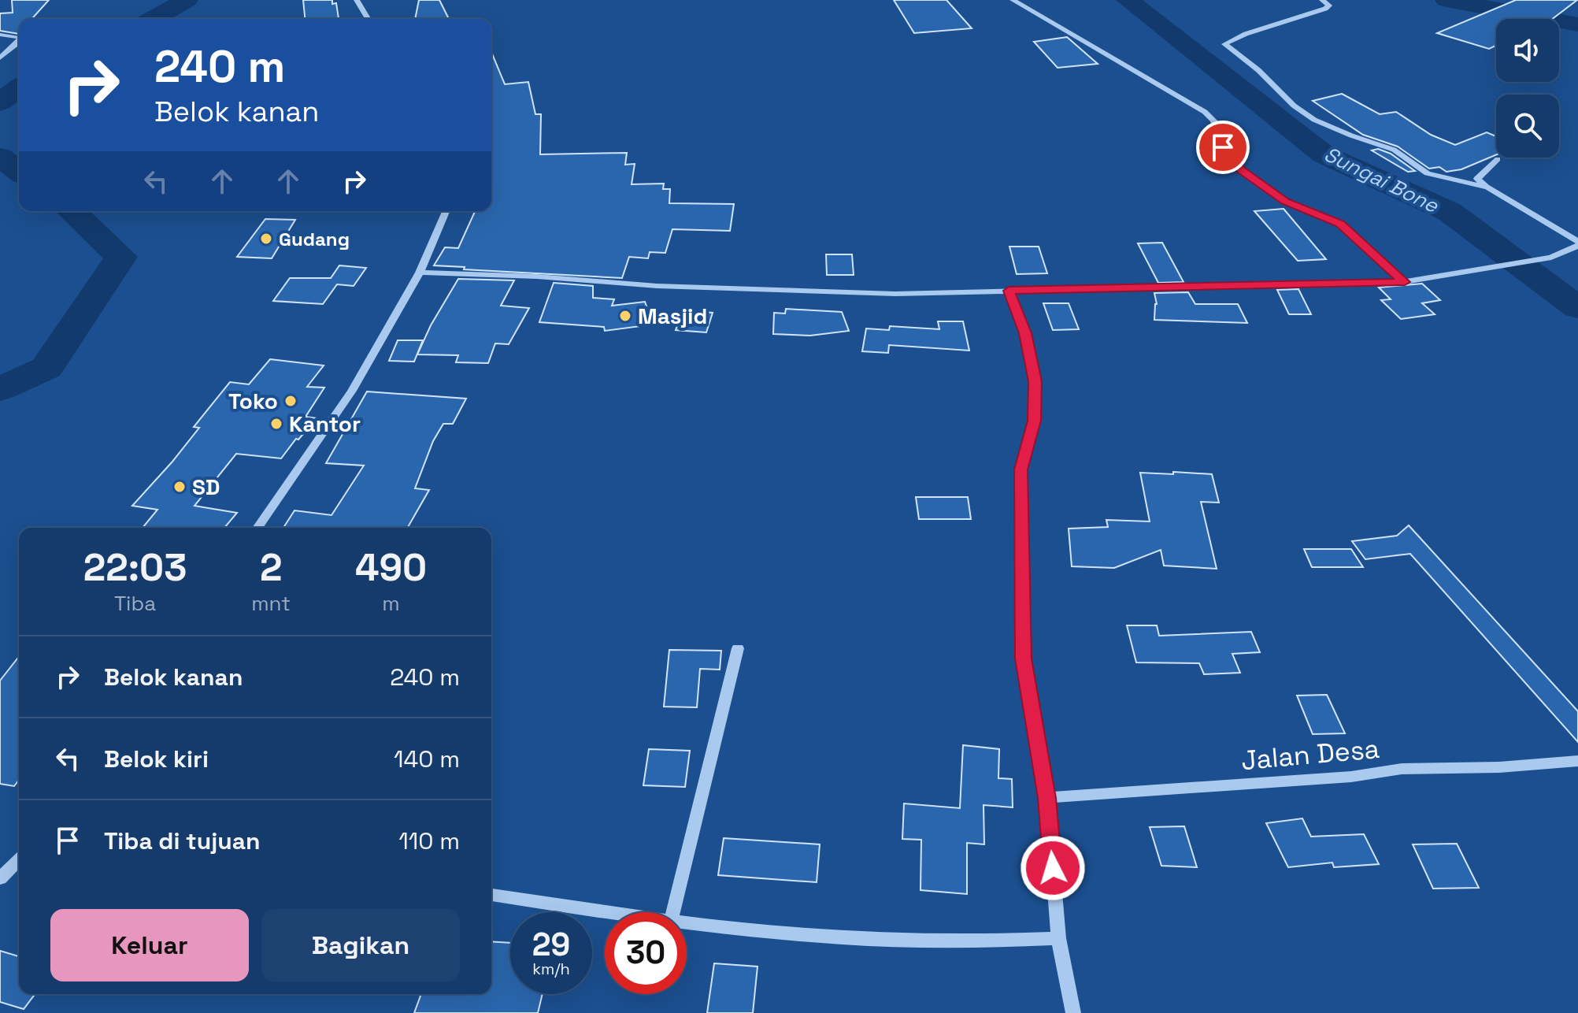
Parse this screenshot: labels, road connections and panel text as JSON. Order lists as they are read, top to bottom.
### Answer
{
  "streets": {
    "street": ["Jalan Desa"]
  },
  "water": ["Sungai Bone"],
  "places": [
    "Gudang",
    "Masjid",
    "Toko",
    "Kantor",
    "SD"
  ],
  "page": {
    "turn": ["240 m", "Belok kanan"],
    "eta": [
      "22:03",
      "Tiba",
      "2",
      "mnt",
      "490",
      "m"
    ],
    "list": [
      {
        "name": "Belok kanan",
        "value": "240 m"
      },
      {
        "name": "Belok kiri",
        "value": "140 m"
      },
      {
        "name": "Tiba di tujuan",
        "value": "110 m"
      }
    ],
    "buttons": ["Keluar", "Bagikan"],
    "speed": "29 km/h",
    "limit": "30"
  }
}
